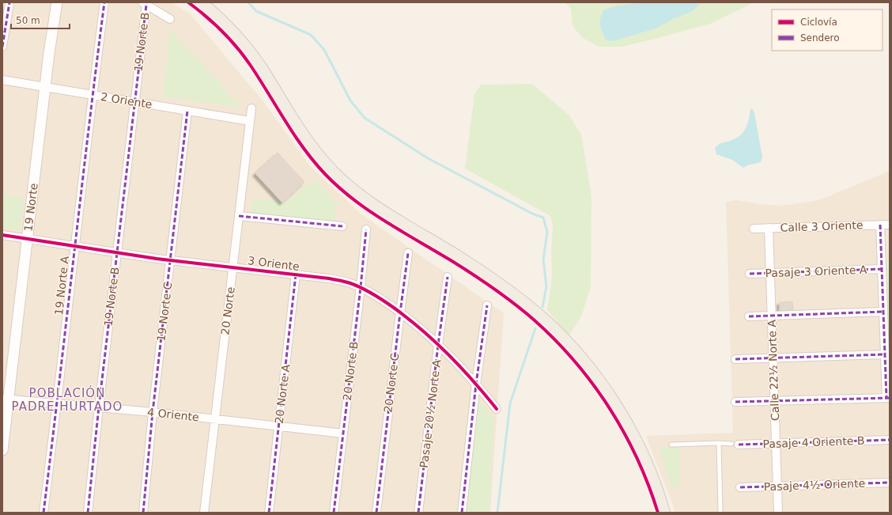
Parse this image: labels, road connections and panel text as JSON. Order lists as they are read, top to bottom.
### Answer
{
  "streets": {
    "street": [
      "19 Norte B",
      "2 Oriente",
      "19 Norte",
      "Calle 3 Oriente",
      "3 Oriente",
      "Pasaje 3 Oriente A",
      "19 Norte A",
      "20 Norte",
      "19 Norte C",
      "Calle 22½ Norte A",
      "20 Norte B",
      "20 Norte C",
      "20 Norte A",
      "Pasaje 20½ Norte A",
      "4 Oriente",
      "Pasaje 4 Oriente B",
      "Pasaje 4½ Oriente"
    ]
  },
  "crossings": [
    ["19 Norte B", "2 Oriente"],
    ["19 Norte B", "3 Oriente"],
    ["19 Norte B", "4 Oriente"],
    ["2 Oriente", "19 Norte"],
    ["2 Oriente", "19 Norte A"],
    ["2 Oriente", "20 Norte"],
    ["2 Oriente", "19 Norte C"],
    ["19 Norte", "3 Oriente"],
    ["19 Norte", "4 Oriente"],
    ["Calle 3 Oriente", "Calle 22½ Norte A"],
    ["3 Oriente", "19 Norte A"],
    ["3 Oriente", "20 Norte"],
    ["3 Oriente", "19 Norte C"],
    ["3 Oriente", "20 Norte B"],
    ["3 Oriente", "20 Norte C"],
    ["3 Oriente", "20 Norte A"],
    ["3 Oriente", "Pasaje 20½ Norte A"],
    ["Pasaje 3 Oriente A", "Calle 22½ Norte A"],
    ["19 Norte A", "4 Oriente"],
    ["20 Norte", "4 Oriente"],
    ["19 Norte C", "4 Oriente"],
    ["Calle 22½ Norte A", "Pasaje 4 Oriente B"],
    ["Calle 22½ Norte A", "Pasaje 4½ Oriente"],
    ["20 Norte B", "4 Oriente"],
    ["20 Norte A", "4 Oriente"]
  ],
  "districts": ["POBLACIÓN PADRE HURTADO"],
  "legend": ["Ciclovía", "Sendero"],
  "scale_bar": "50 m"
}
